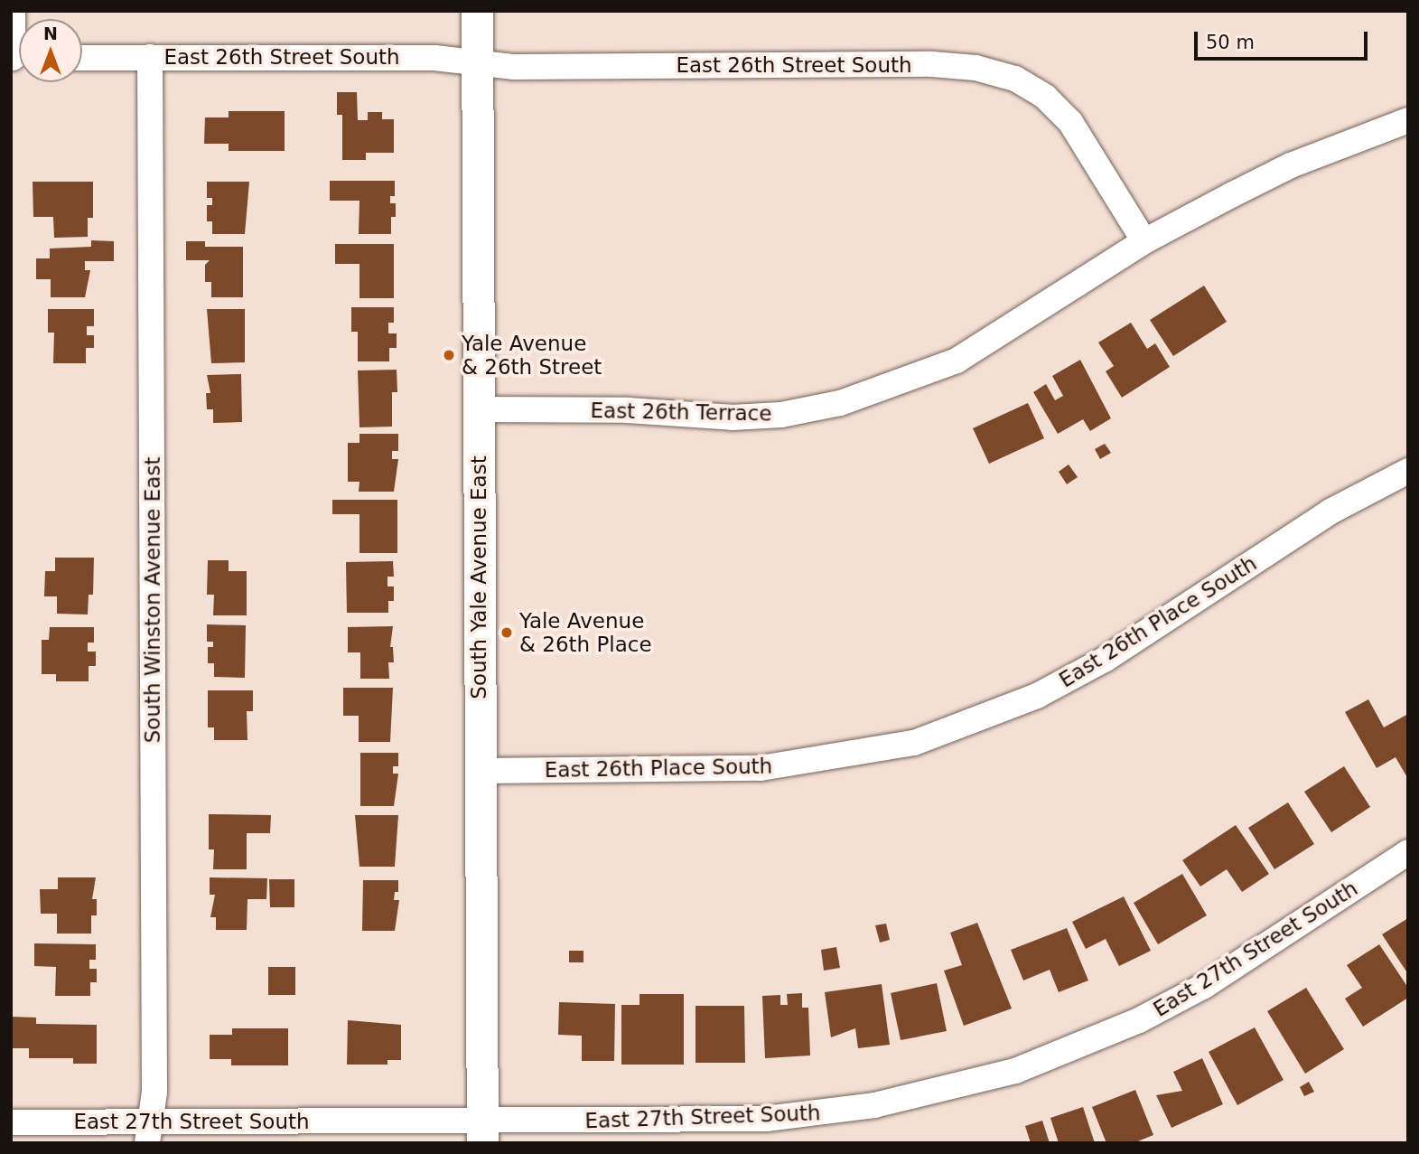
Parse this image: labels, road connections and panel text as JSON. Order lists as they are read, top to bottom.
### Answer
{
  "streets": {
    "main road": ["South Yale Avenue East"],
    "street": [
      "East 26th Street South",
      "East 26th Terrace",
      "South Winston Avenue East",
      "East 26th Place South",
      "East 27th Street South"
    ]
  },
  "crossings": [
    ["East 26th Street South", "East 26th Terrace"],
    ["East 26th Street South", "South Yale Avenue East"],
    ["East 26th Street South", "South Winston Avenue East"],
    ["East 26th Terrace", "South Yale Avenue East"],
    ["South Yale Avenue East", "East 26th Place South"],
    ["South Yale Avenue East", "East 27th Street South"],
    ["South Winston Avenue East", "East 27th Street South"]
  ],
  "places": ["Yale Avenue & 26th Street", "Yale Avenue & 26th Place"],
  "scale_bar": "50 m",
  "north": "top"
}
